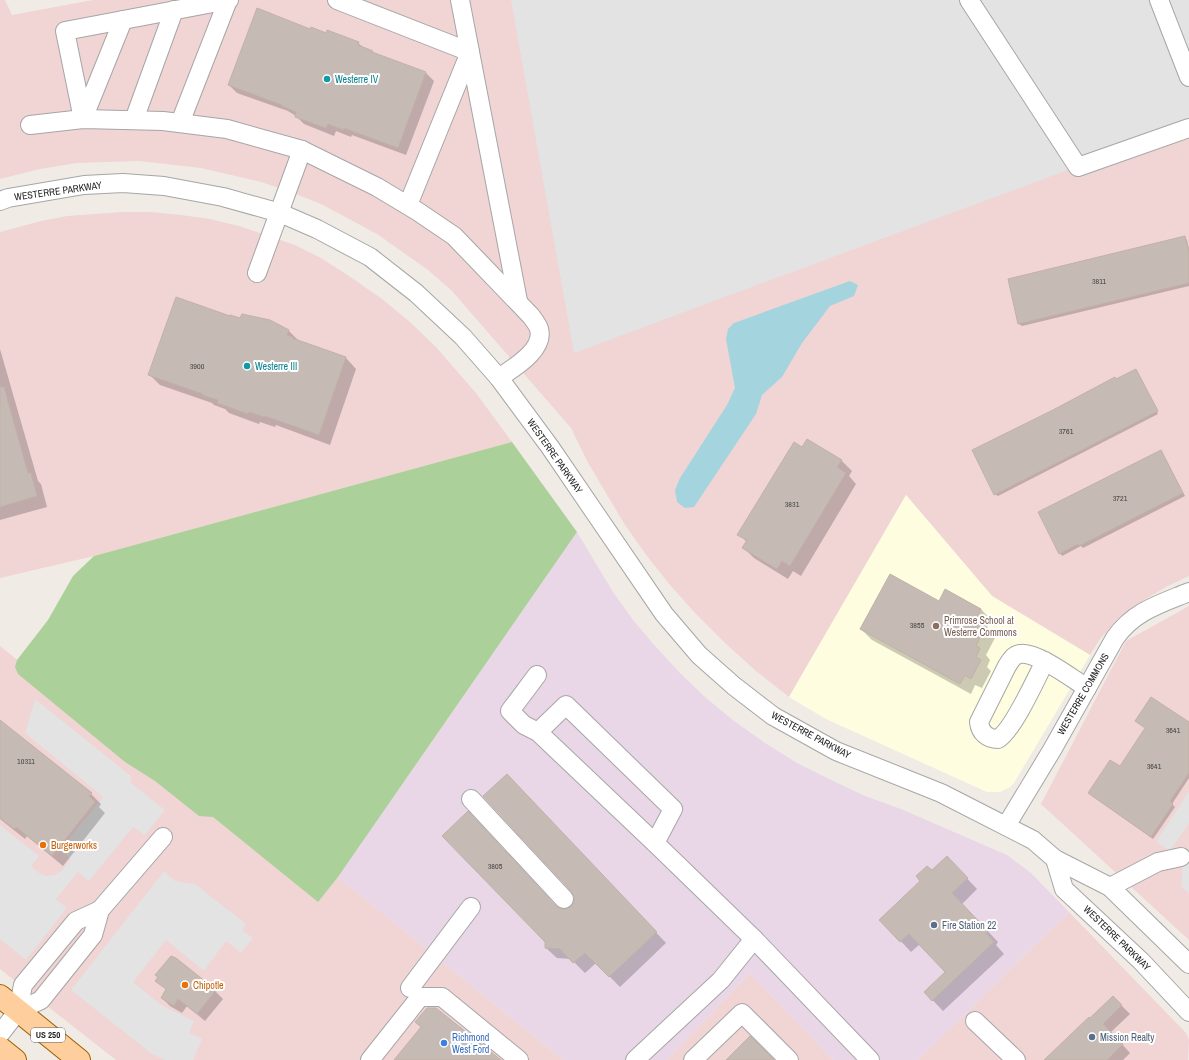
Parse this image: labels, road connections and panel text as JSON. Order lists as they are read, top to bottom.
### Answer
{
  "streets": {
    "main road": ["US 250"],
    "street": ["WESTERRE PARKWAY", "WESTERRE COMMONS"]
  },
  "crossings": [
    ["WESTERRE PARKWAY", "WESTERRE COMMONS"]
  ],
  "places": [
    "Westerre IV",
    "Westerre III",
    "Primrose School at Westerre Commons",
    "Burgerworks",
    "Fire Station 22",
    "Chipotle",
    "Mission Realty",
    "Richmond West Ford"
  ],
  "house_numbers": [
    "3811",
    "3900",
    "3761",
    "3721",
    "3831",
    "3855",
    "3641",
    "10311",
    "3641",
    "3805"
  ]
}
